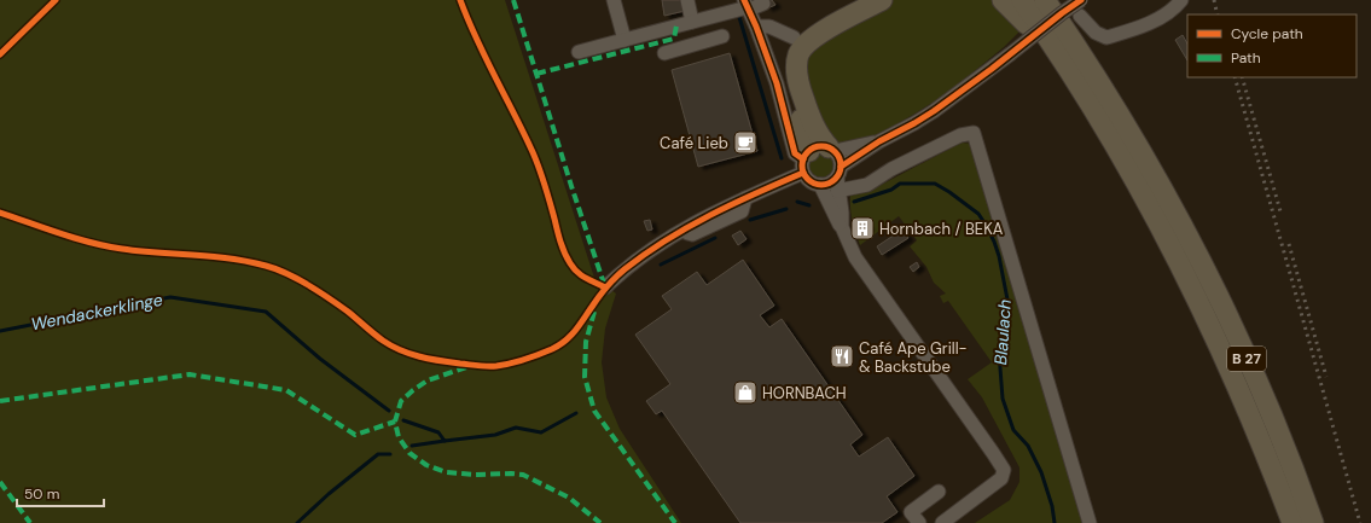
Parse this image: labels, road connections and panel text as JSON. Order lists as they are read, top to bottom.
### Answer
{
  "streets": {
    "highway": ["B 27"]
  },
  "water": ["Wendackerklinge", "Blaulach"],
  "places": {
    "cafe": ["Café Lieb"],
    "building": ["Hornbach / BEKA"],
    "restaurant": ["Café Ape Grill- & Backstube"],
    "shop": ["HORNBACH"]
  },
  "legend": ["Cycle path", "Path"],
  "scale_bar": "50 m"
}
